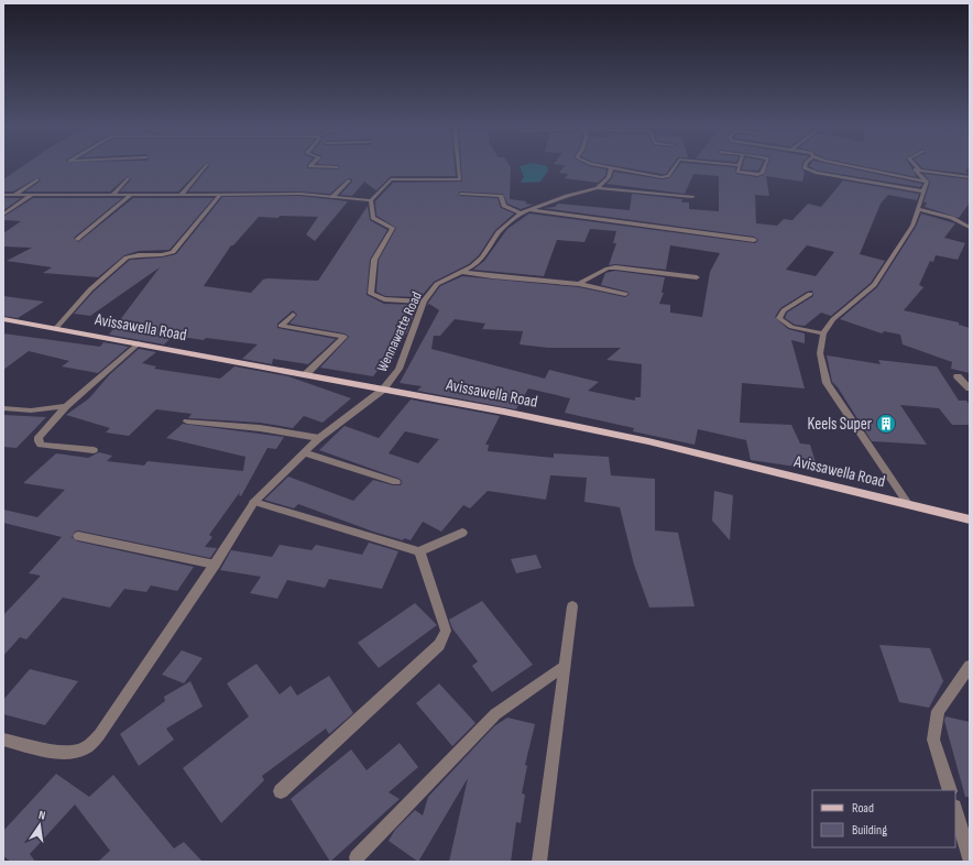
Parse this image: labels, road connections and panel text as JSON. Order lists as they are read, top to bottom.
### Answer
{
  "streets": {
    "main road": ["Avissawella Road"],
    "street": ["Wennawatte Road"]
  },
  "crossings": [
    ["Avissawella Road", "Wennawatte Road"]
  ],
  "places": {
    "building": ["Keels Super"]
  },
  "legend": ["Road", "Building"],
  "north": "top"
}
